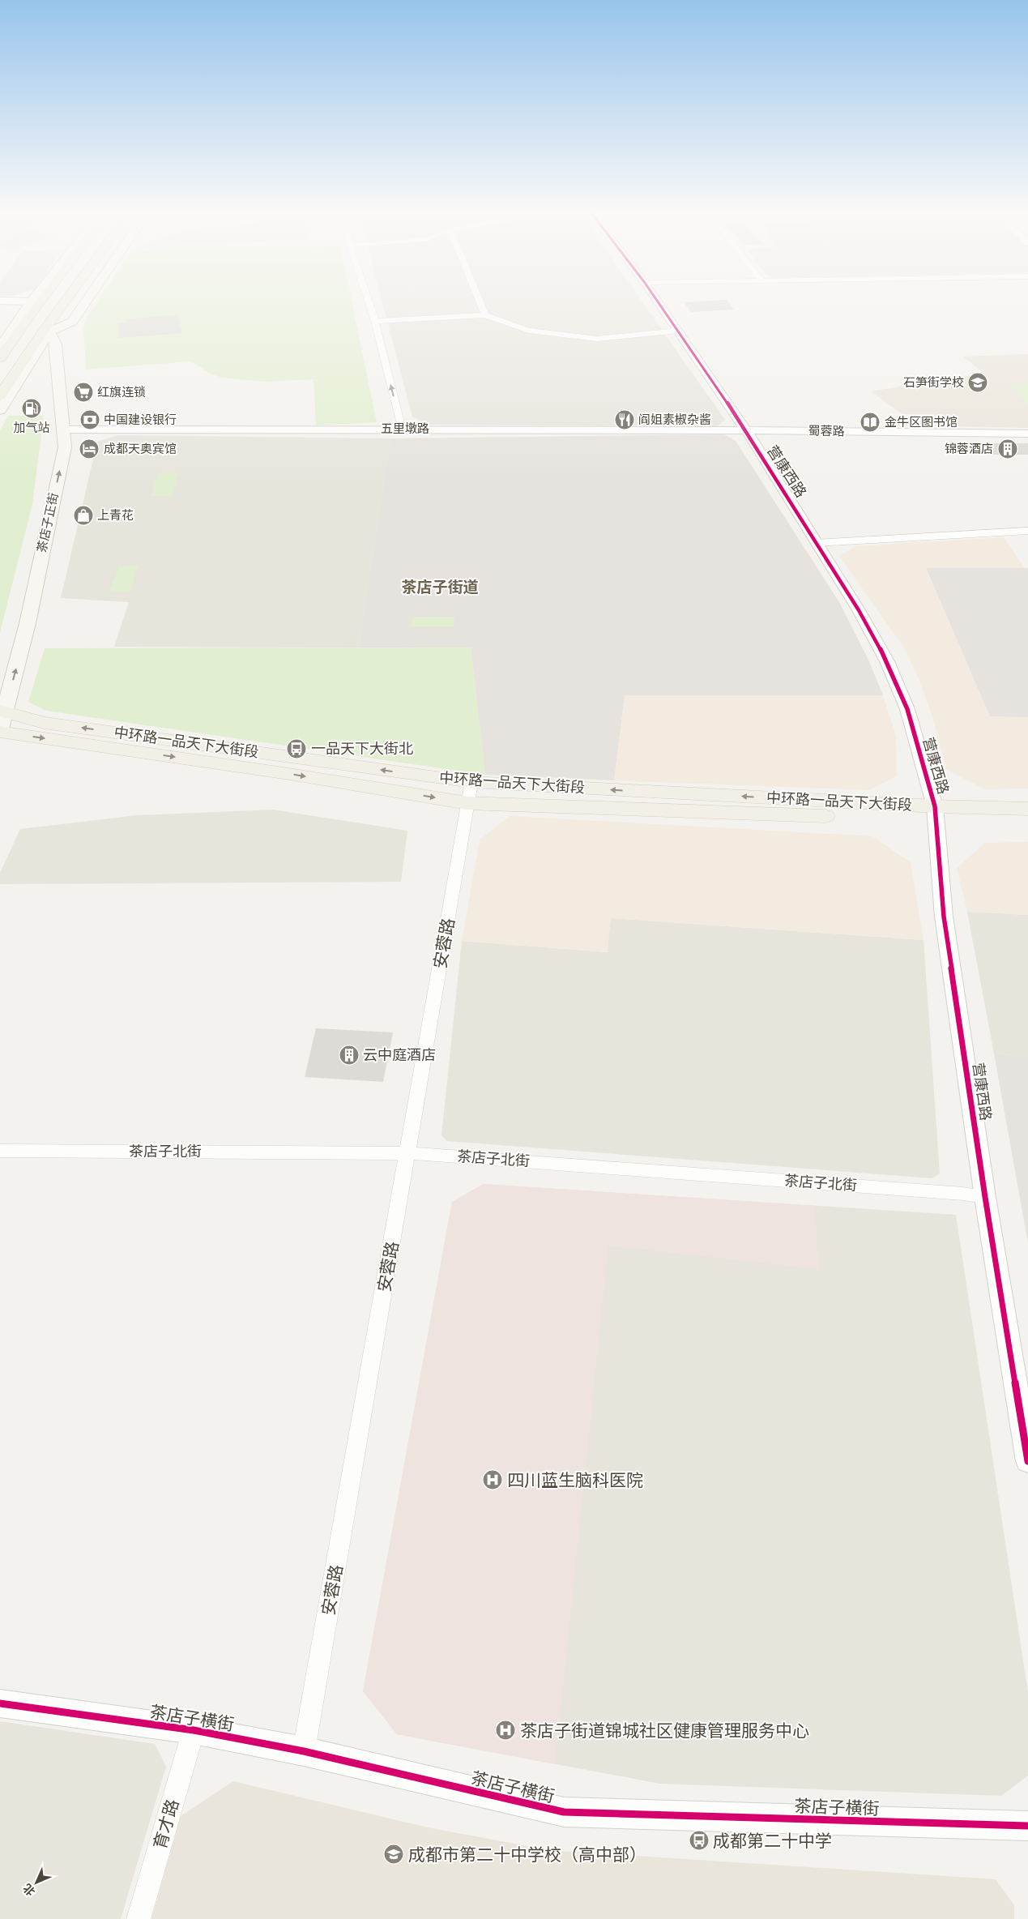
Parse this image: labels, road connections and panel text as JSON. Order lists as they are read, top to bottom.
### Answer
{
  "streets": {
    "main road": ["茶店子正街", "中环路一品天下大街段"],
    "street": [
      "五里墩路",
      "蜀蓉路",
      "营康西路",
      "安蓉路",
      "茶店子北街",
      "茶店子横街",
      "育才路"
    ]
  },
  "crossings": [
    ["五里墩路", "蜀蓉路"],
    ["五里墩路", "营康西路"],
    ["五里墩路", "茶店子正街"],
    ["蜀蓉路", "营康西路"],
    ["营康西路", "中环路一品天下大街段"],
    ["营康西路", "茶店子北街"],
    ["茶店子正街", "中环路一品天下大街段"],
    ["中环路一品天下大街段", "安蓉路"],
    ["安蓉路", "茶店子北街"],
    ["安蓉路", "茶店子横街"],
    ["茶店子横街", "育才路"]
  ],
  "one_way": ["茶店子正街"],
  "districts": ["茶店子街道"],
  "places": {
    "school or university": ["石笋街学校", "成都市第二十中学校（高中部）"],
    "supermarket": ["红旗连锁"],
    "fuel station": ["加气站"],
    "bank": ["中国建设银行"],
    "restaurant": ["阎姐素椒杂酱"],
    "library": ["金牛区图书馆"],
    "hotel": ["成都天奥宾馆"],
    "building": ["锦蓉酒店", "云中庭酒店"],
    "shop": ["上青花"],
    "bus stop": ["一品天下大街北", "成都第二十中学"],
    "hospital": ["四川蓝生脑科医院", "茶店子街道锦城社区健康管理服务中心"]
  },
  "north": "bottom left"
}
